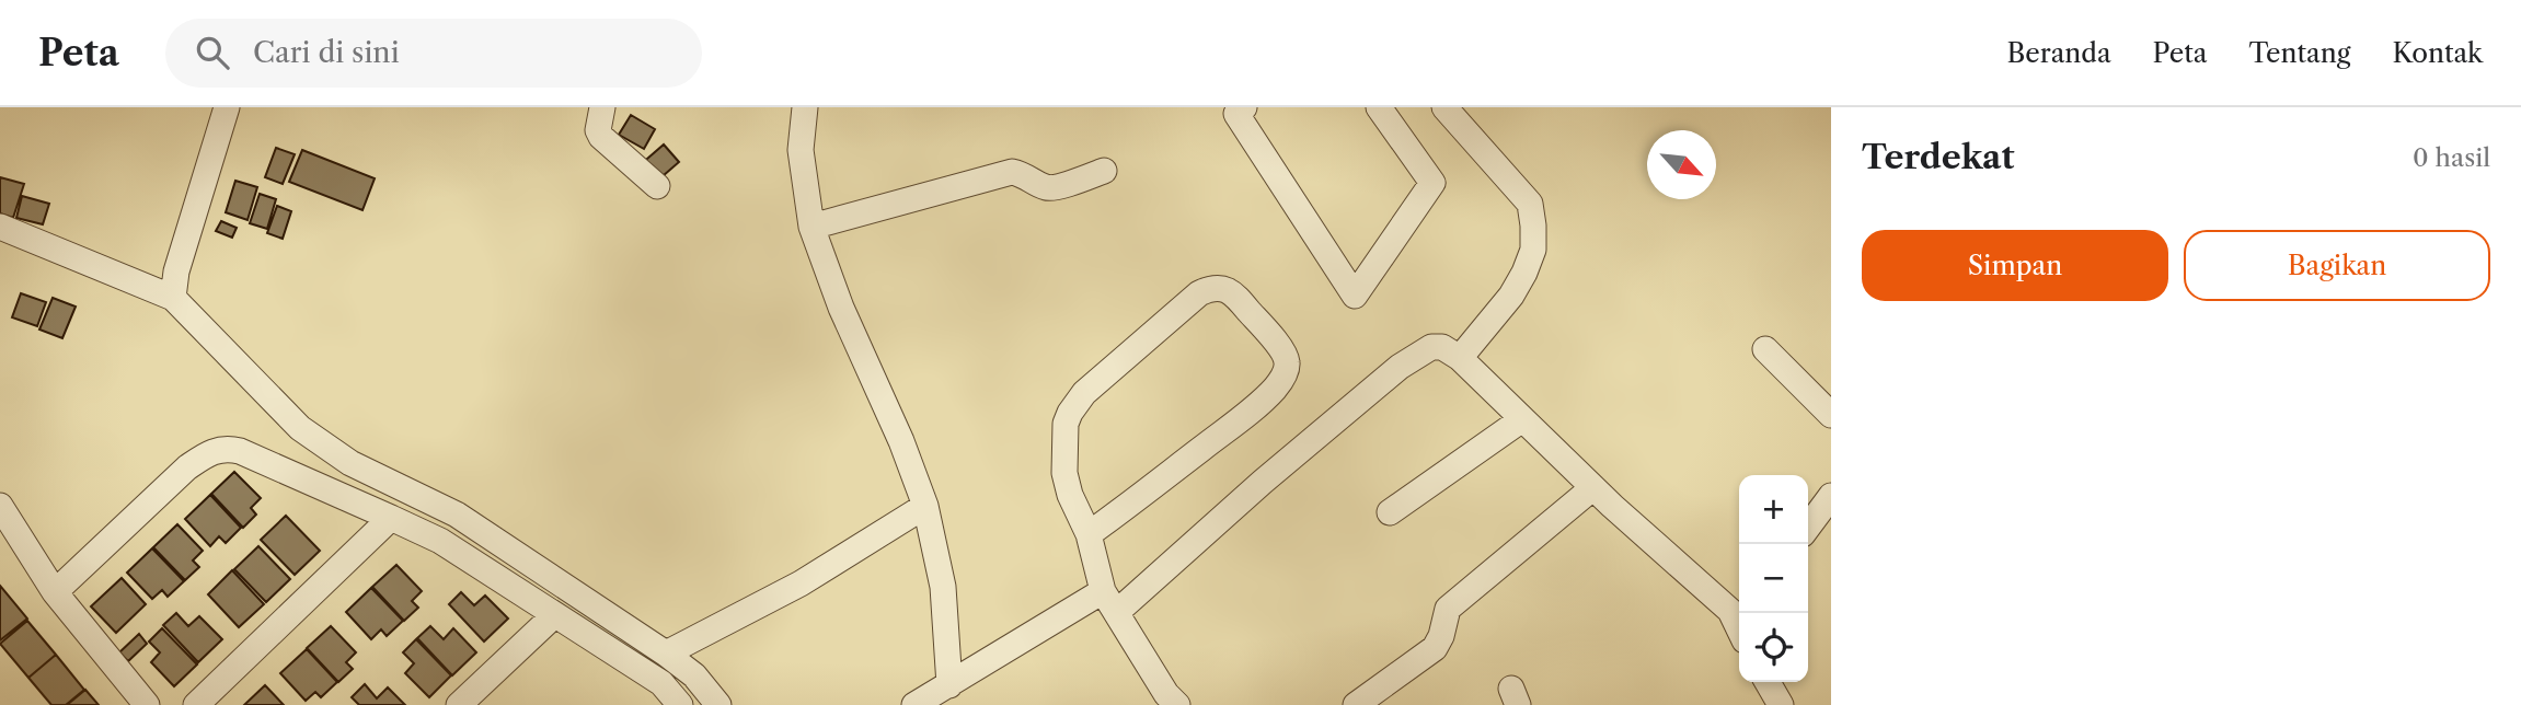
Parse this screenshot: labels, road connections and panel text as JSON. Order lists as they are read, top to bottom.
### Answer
{
  "north": "bottom right",
  "page": {
    "header": "Peta",
    "search": "Cari di sini",
    "nav": [
      "Beranda",
      "Peta",
      "Tentang",
      "Kontak"
    ],
    "heading": ["Terdekat", "0 hasil"],
    "buttons": ["Simpan", "Bagikan"],
    "map_buttons": ["+", "−"]
  }
}
